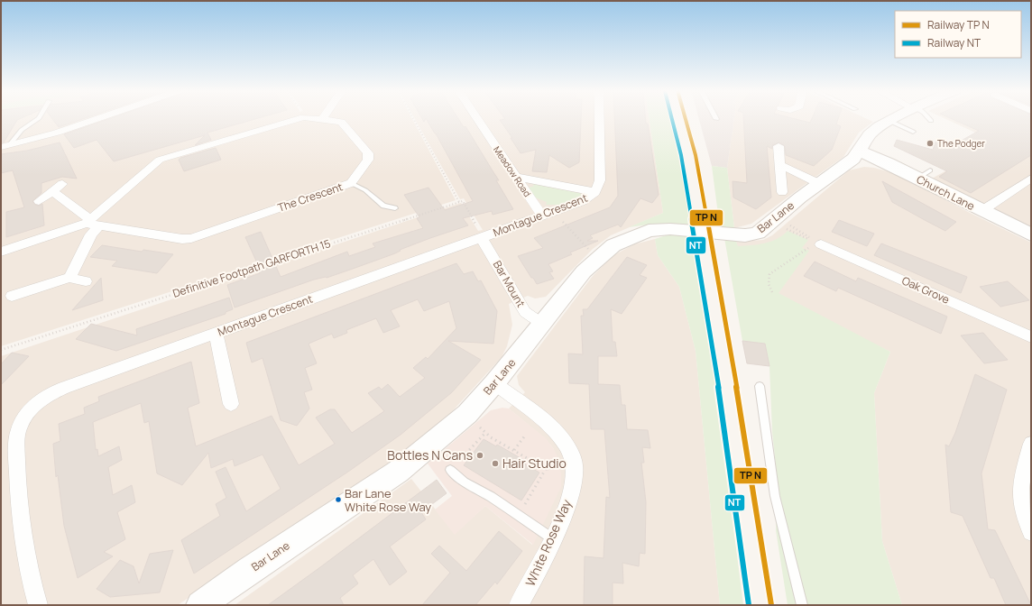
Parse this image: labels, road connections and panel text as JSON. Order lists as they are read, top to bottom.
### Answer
{
  "streets": {
    "street": [
      "Meadow Road",
      "Church Lane",
      "The Crescent",
      "Montague Crescent",
      "Bar Lane",
      "Bar Mount",
      "Oak Grove",
      "White Rose Way"
    ],
    "path": ["Definitive Footpath GARFORTH 15"]
  },
  "crossings": [
    ["Meadow Road", "Montague Crescent"],
    ["Church Lane", "Bar Lane"],
    ["Montague Crescent", "Bar Mount"],
    ["Bar Lane", "Bar Mount"],
    ["Bar Lane", "White Rose Way"]
  ],
  "places": [
    "The Podger",
    "Bottles N Cans",
    "Hair Studio",
    "Bar Lane White Rose Way"
  ],
  "lines": ["rail line NT"],
  "legend": ["Railway TP N", "Railway NT"]
}
